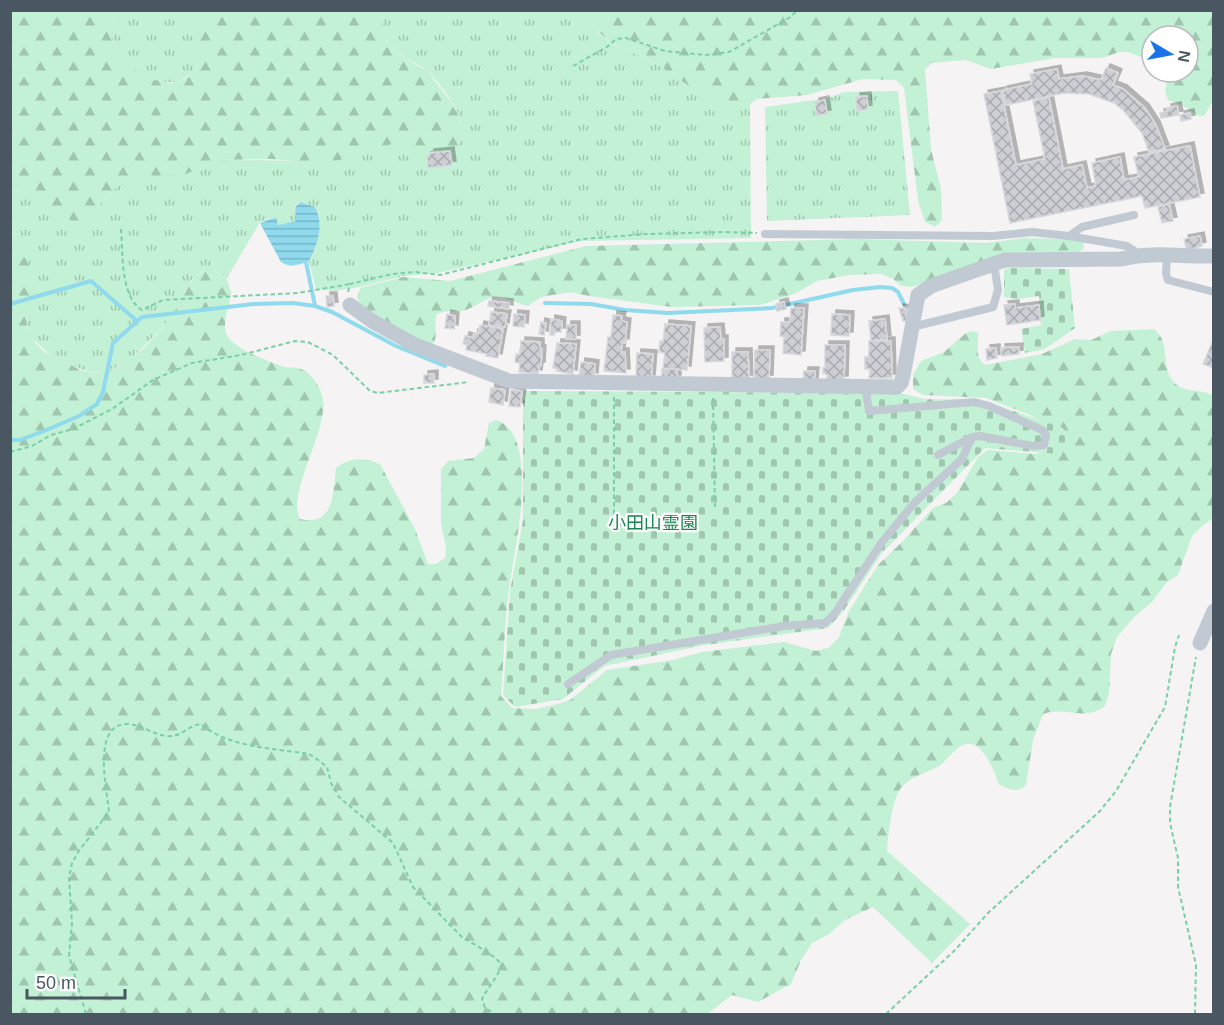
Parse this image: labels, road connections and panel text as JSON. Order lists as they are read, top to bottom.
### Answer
{
  "parks": ["小田山霊園"],
  "scale_bar": "50 m",
  "north": "right"
}
